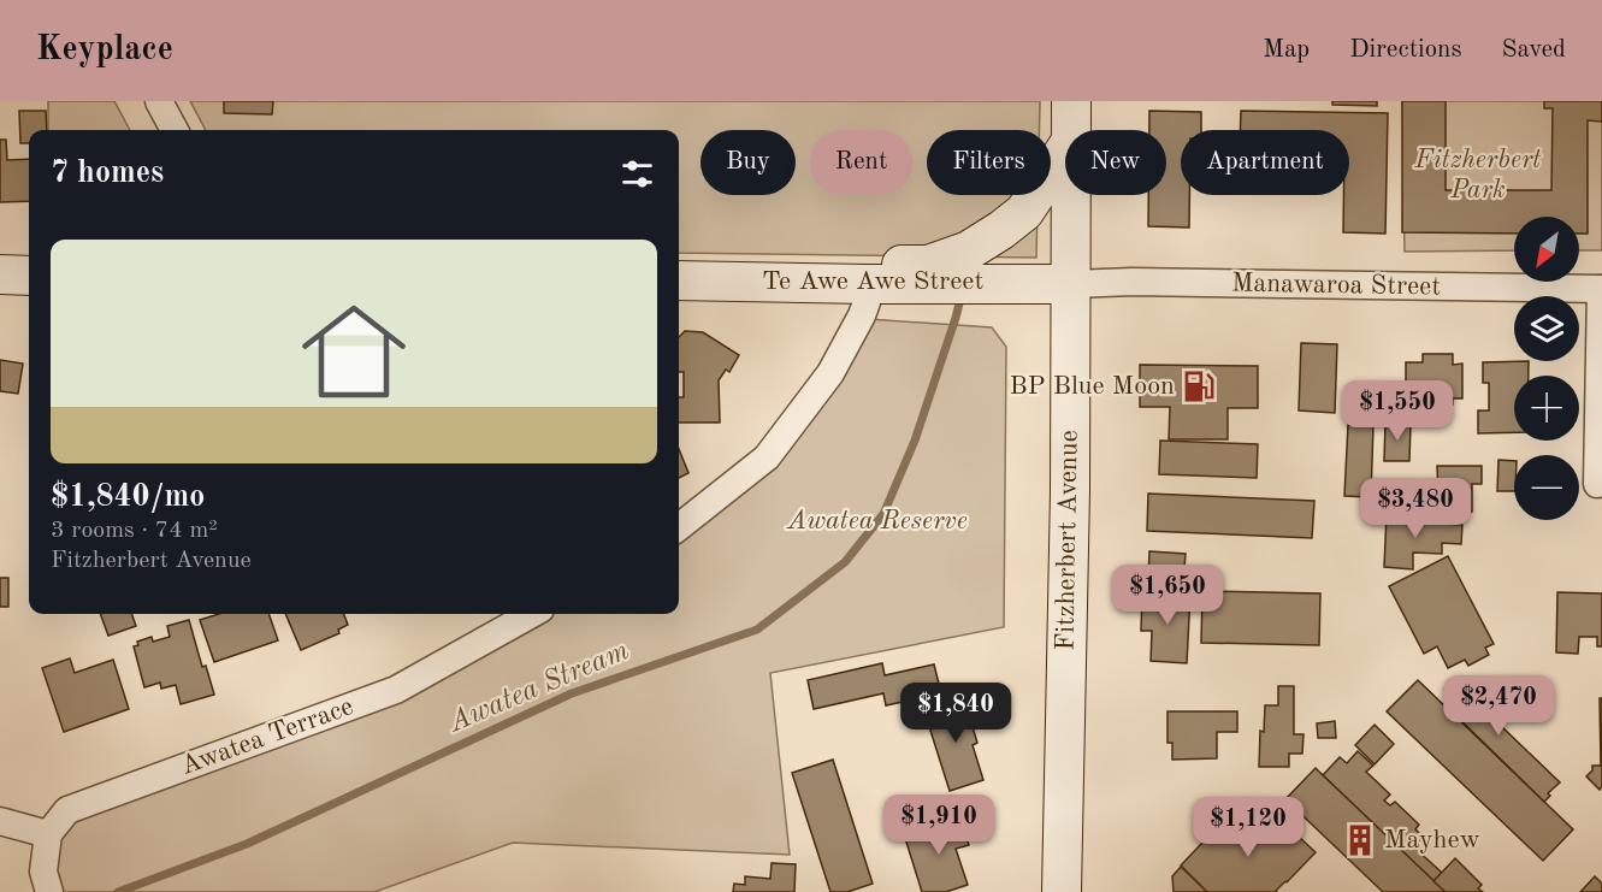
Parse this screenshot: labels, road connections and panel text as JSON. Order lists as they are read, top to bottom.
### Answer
{
  "streets": {
    "main road": ["Te Awe Awe Street", "Fitzherbert Avenue"],
    "street": ["Manawaroa Street", "Awatea Terrace"]
  },
  "crossings": [
    ["Te Awe Awe Street", "Manawaroa Street"],
    ["Te Awe Awe Street", "Fitzherbert Avenue"],
    ["Manawaroa Street", "Fitzherbert Avenue"]
  ],
  "water": ["Awatea Stream"],
  "parks": ["Fitzherbert Park", "Awatea Reserve"],
  "places": {
    "fuel station": ["BP Blue Moon"],
    "building": ["Mayhew"]
  },
  "north": "bottom left",
  "page": {
    "header": "Keyplace",
    "nav": ["Map", "Directions", "Saved"],
    "chip": [
      "Buy",
      "Rent",
      "Filters",
      "New",
      "Apartment"
    ],
    "heading": "7 homes",
    "map_buttons": ["+", "−"],
    "list": [
      {
        "name": "$1,840/mo",
        "note": "3 rooms · 74 m² · Fitzherbert Avenue"
      }
    ],
    "price": [
      "$1,550",
      "$3,480",
      "$1,650",
      "$2,470",
      "$1,840",
      "$1,910",
      "$1,120"
    ]
  }
}
